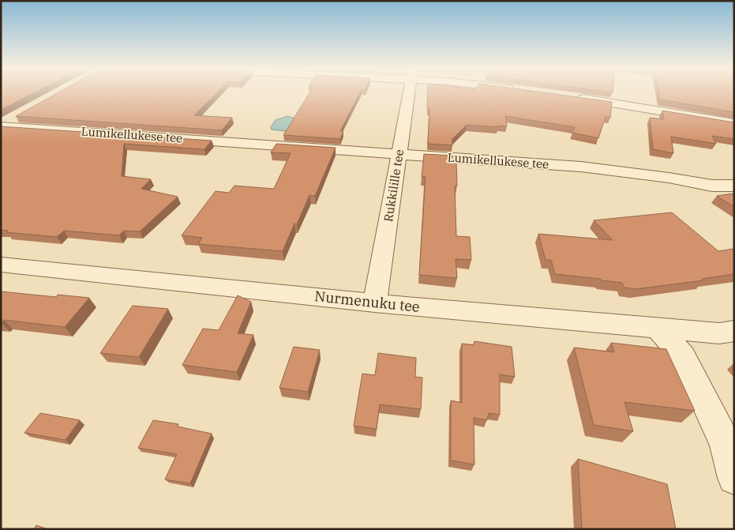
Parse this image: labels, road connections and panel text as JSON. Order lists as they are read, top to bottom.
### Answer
{
  "streets": {
    "street": ["Lumikellukese tee", "Rukkilille tee", "Nurmenuku tee"]
  },
  "crossings": [
    ["Lumikellukese tee", "Rukkilille tee"],
    ["Rukkilille tee", "Nurmenuku tee"]
  ]
}
